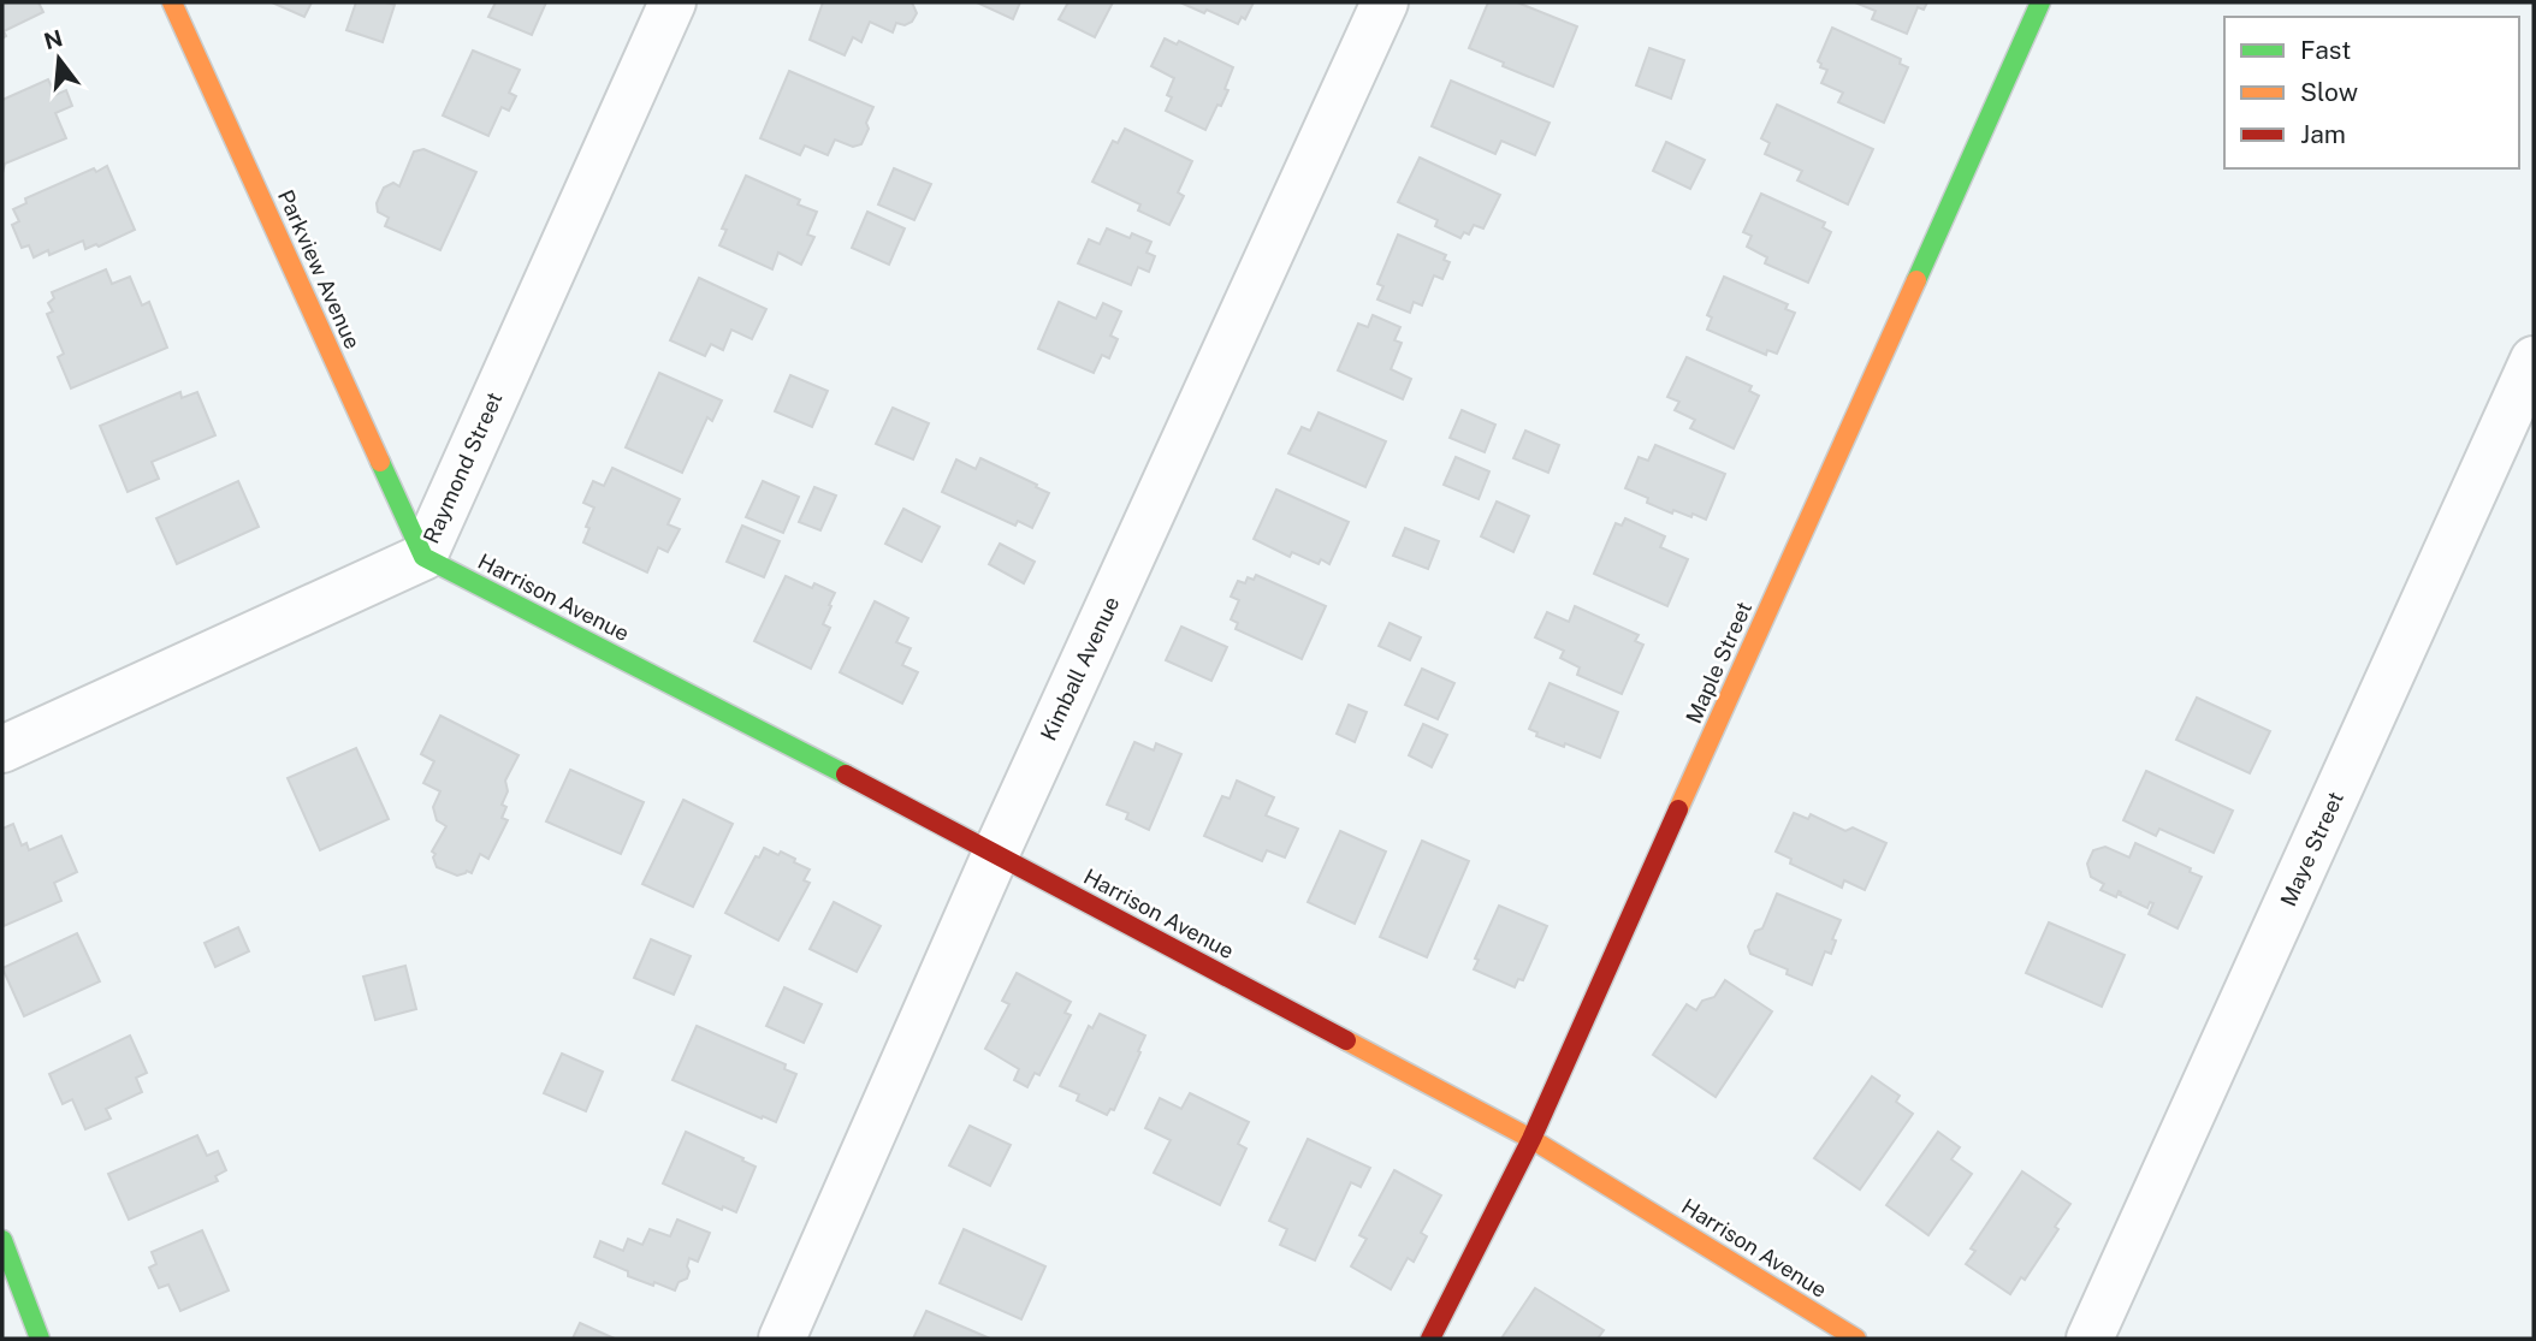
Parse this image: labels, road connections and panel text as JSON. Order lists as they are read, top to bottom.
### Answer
{
  "streets": {
    "street": [
      "Parkview Avenue",
      "Raymond Street",
      "Harrison Avenue",
      "Maple Street",
      "Kimball Avenue",
      "Maye Street"
    ]
  },
  "crossings": [
    ["Parkview Avenue", "Raymond Street"],
    ["Parkview Avenue", "Harrison Avenue"],
    ["Raymond Street", "Harrison Avenue"],
    ["Harrison Avenue", "Maple Street"],
    ["Harrison Avenue", "Kimball Avenue"]
  ],
  "legend": ["Fast", "Slow", "Jam"],
  "north": "top"
}
